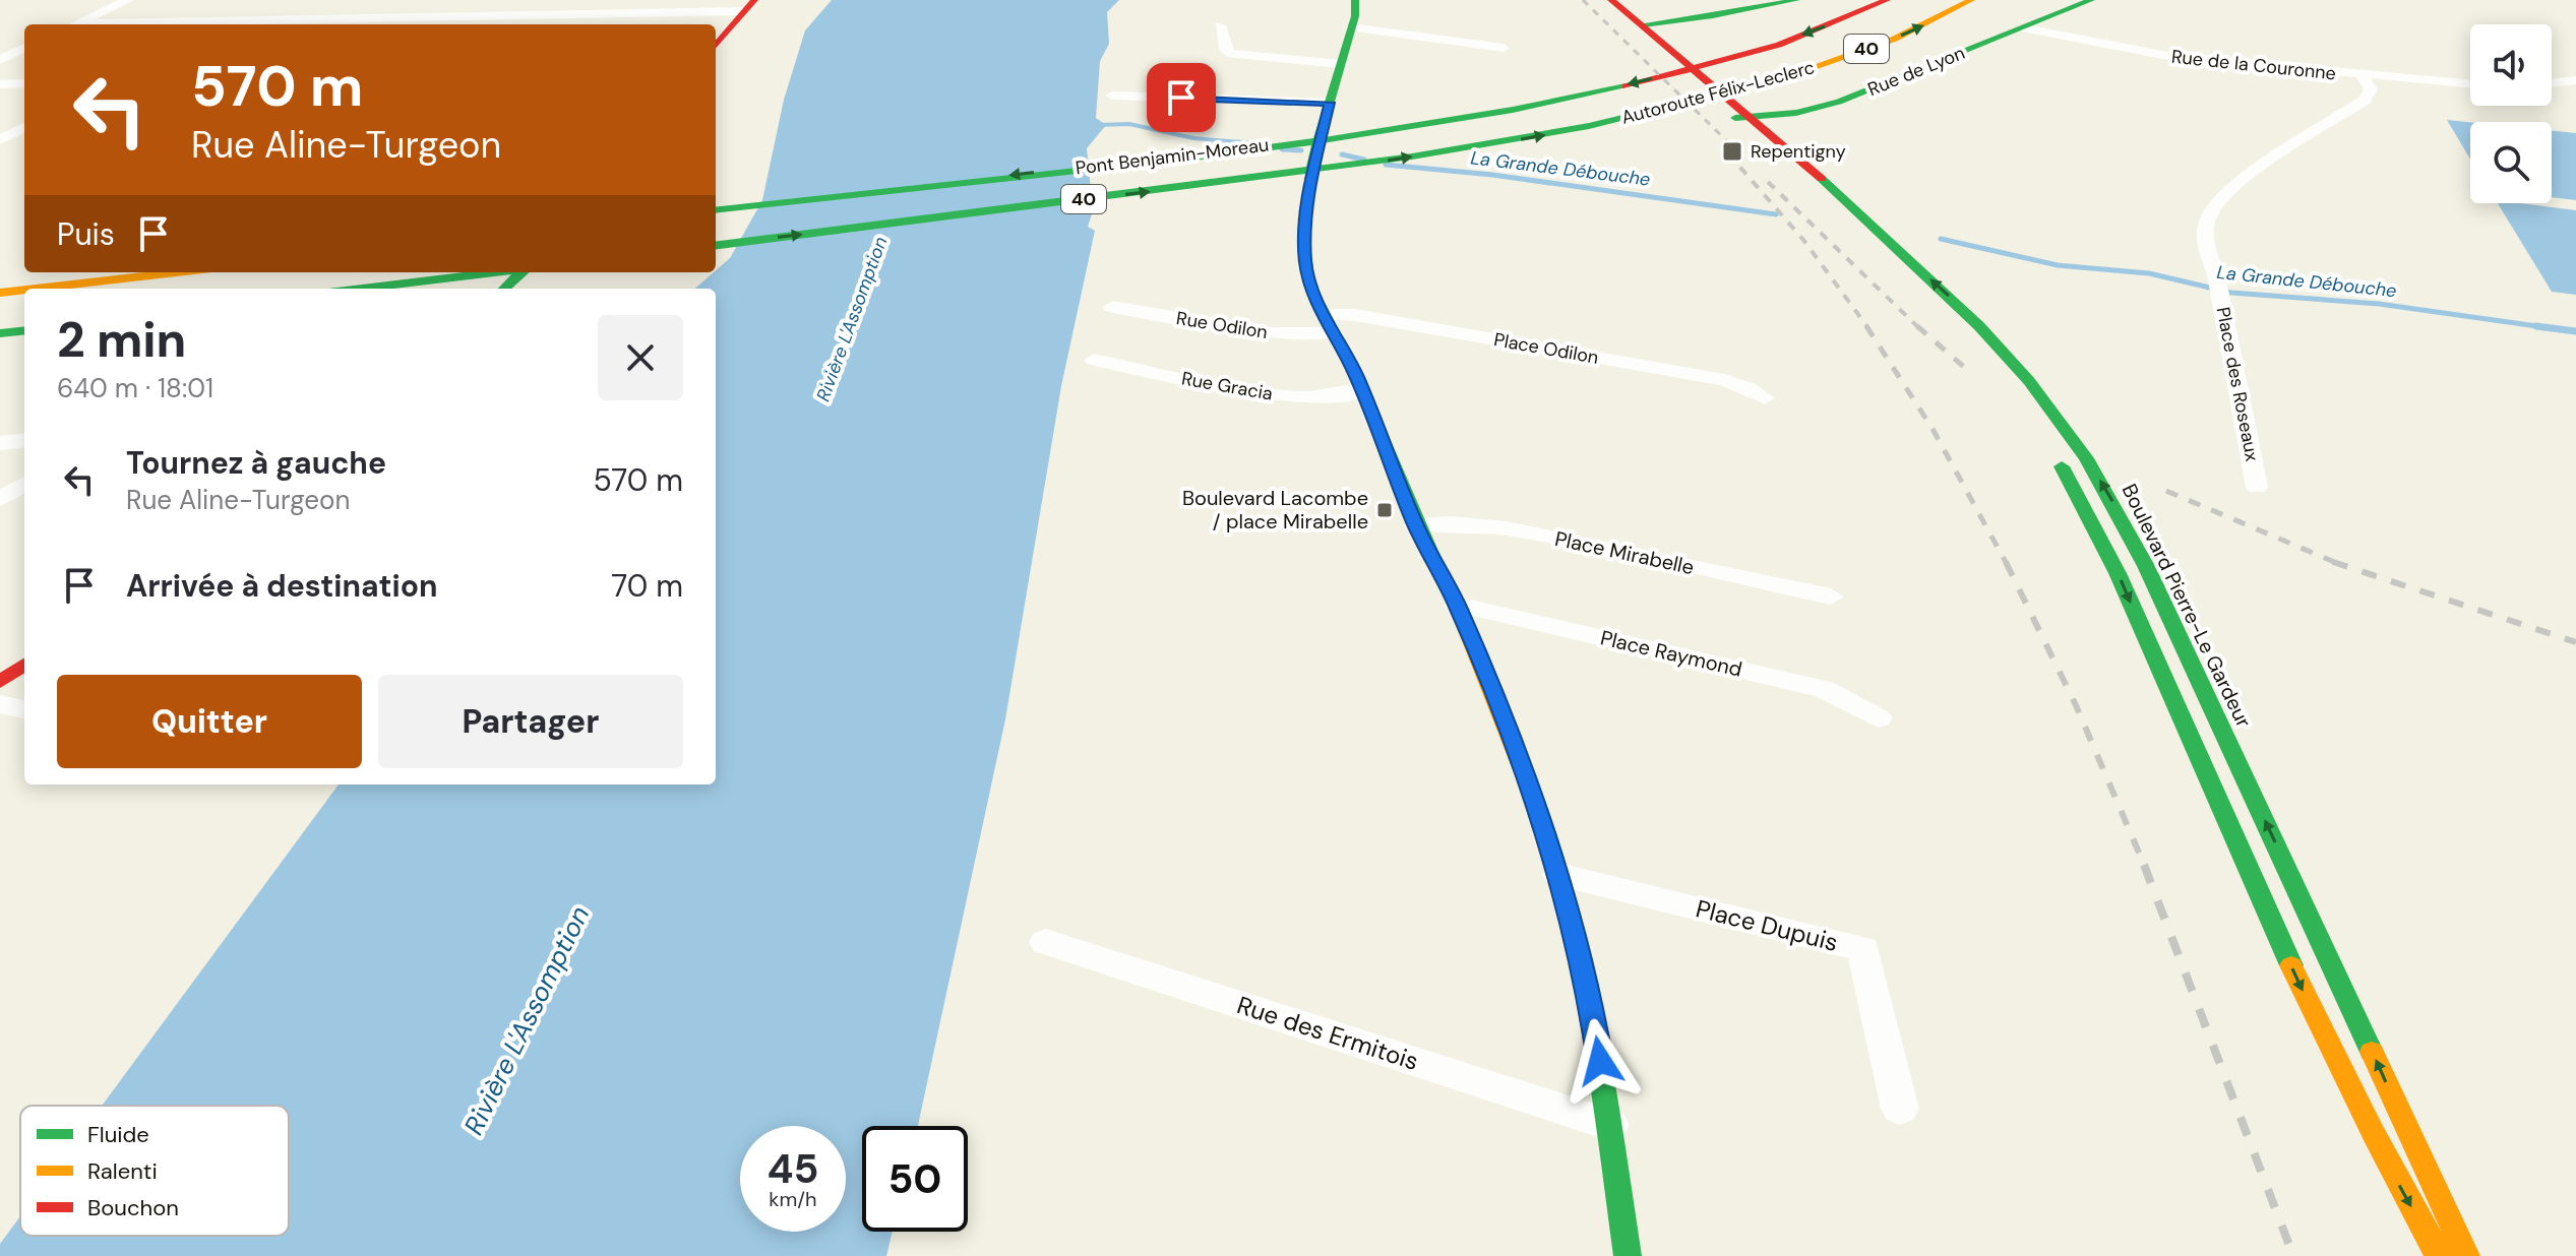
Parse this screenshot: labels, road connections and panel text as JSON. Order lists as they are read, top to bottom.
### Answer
{
  "streets": {
    "main road": [
      "40",
      "Rue de Lyon",
      "Autoroute Félix-Leclerc",
      "Pont Benjamin-Moreau",
      "Boulevard Pierre-Le Gardeur"
    ],
    "street": [
      "Rue de la Couronne",
      "Rue Odilon",
      "Place Odilon",
      "Place des Roseaux",
      "Rue Gracia",
      "Place Mirabelle",
      "Place Raymond",
      "Place Dupuis",
      "Rue des Ermitois"
    ]
  },
  "crossings": [
    ["Rue de la Couronne", "Rue de Lyon"],
    ["Rue de la Couronne", "Place des Roseaux"],
    ["Rue de Lyon", "Boulevard Pierre-Le Gardeur"],
    ["Autoroute Félix-Leclerc", "Pont Benjamin-Moreau"],
    ["Rue Odilon", "Place Odilon"]
  ],
  "water": ["La Grande Débouche", "Rivière L'Assomption"],
  "places": {
    "transit": ["Repentigny", "Boulevard Lacombe / place Mirabelle"]
  },
  "legend": ["Fluide", "Ralenti", "Bouchon"],
  "page": {
    "turn": ["570 m", "Rue Aline-Turgeon"],
    "then": "Puis",
    "heading": ["2 min", "640 m · 18:01"],
    "list": [
      {
        "name": "Tournez à gauche",
        "note": "Rue Aline-Turgeon",
        "value": "570 m"
      },
      {
        "name": "Arrivée à destination",
        "value": "70 m"
      }
    ],
    "buttons": ["Quitter", "Partager"],
    "speed": "45 km/h",
    "limit": "50"
  }
}
